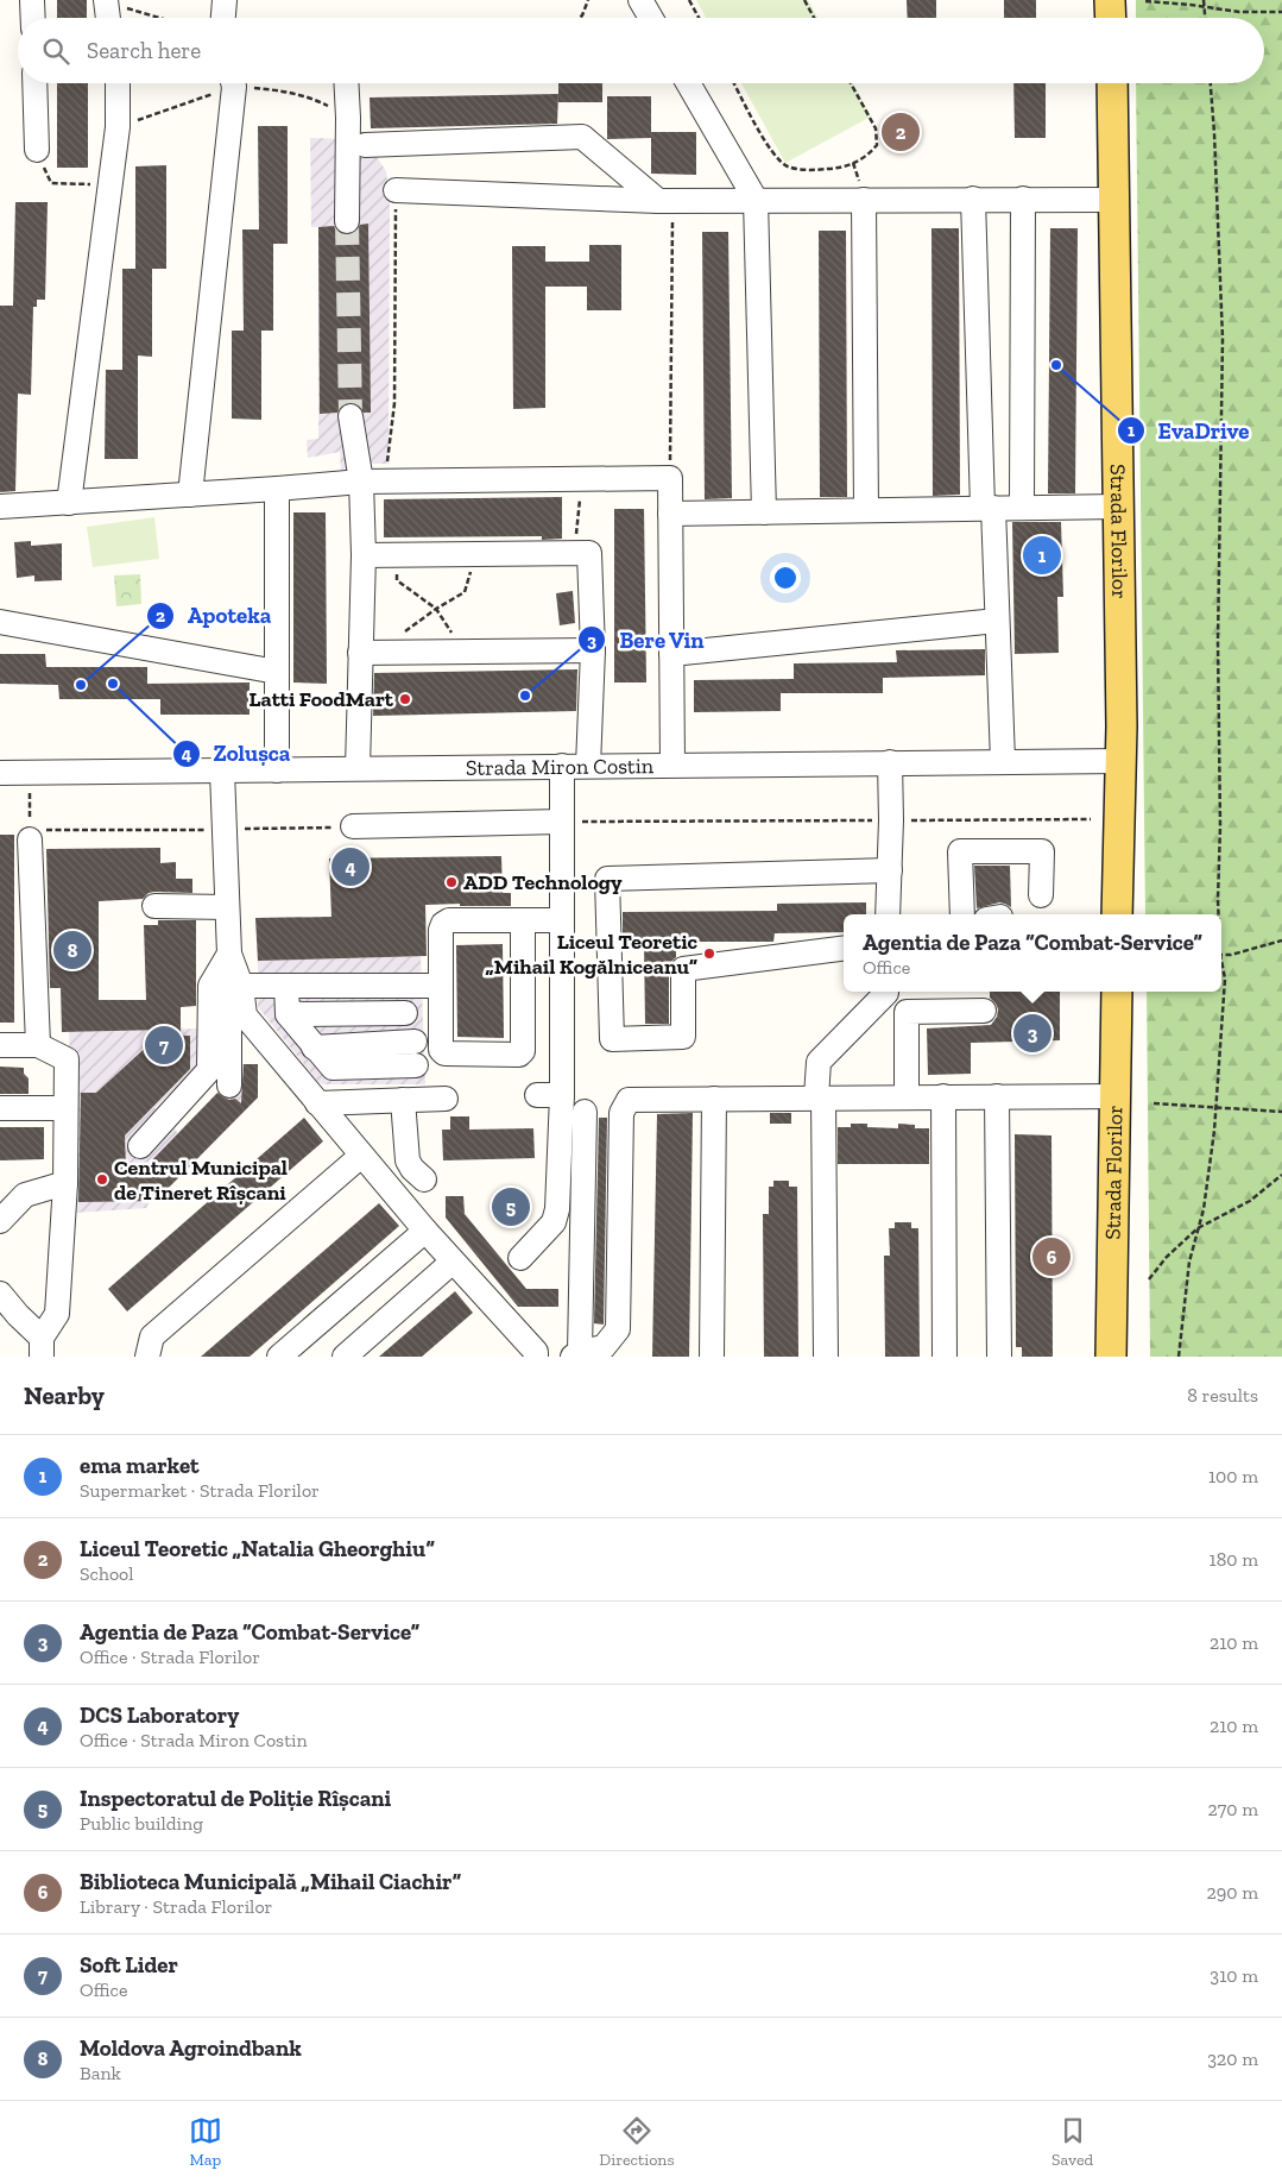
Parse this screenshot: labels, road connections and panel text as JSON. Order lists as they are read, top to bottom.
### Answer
{
  "streets": {
    "main road": ["Strada Florilor"],
    "street": ["Strada Miron Costin"]
  },
  "crossings": [
    ["Strada Florilor", "Strada Miron Costin"]
  ],
  "places": [
    "EvaDrive",
    "Zolușca",
    "Apoteka",
    "Bere Vin",
    "Latti FoodMart",
    "ADD Technology",
    "Liceul Teoretic „Mihail Kogălniceanu”",
    "Centrul Municipal de Tineret Rîșcani"
  ],
  "page": {
    "search": "Search here",
    "pins": [
      "2",
      "1",
      "4",
      "8",
      "3",
      "7",
      "5",
      "6"
    ],
    "popup": ["Agentia de Paza “Combat-Service”", "Office"],
    "heading": ["Nearby", "8 results"],
    "list": [
      {
        "mark": "1",
        "name": "ema market",
        "note": "Supermarket · Strada Florilor",
        "value": "100 m"
      },
      {
        "mark": "2",
        "name": "Liceul Teoretic „Natalia Gheorghiu“",
        "note": "School",
        "value": "180 m"
      },
      {
        "mark": "3",
        "name": "Agentia de Paza “Combat-Service”",
        "note": "Office · Strada Florilor",
        "value": "210 m"
      },
      {
        "mark": "4",
        "name": "DCS Laboratory",
        "note": "Office · Strada Miron Costin",
        "value": "210 m"
      },
      {
        "mark": "5",
        "name": "Inspectoratul de Poliție Rîșcani",
        "note": "Public building",
        "value": "270 m"
      },
      {
        "mark": "6",
        "name": "Biblioteca Municipală „Mihail Ciachir“",
        "note": "Library · Strada Florilor",
        "value": "290 m"
      },
      {
        "mark": "7",
        "name": "Soft Lider",
        "note": "Office",
        "value": "310 m"
      },
      {
        "mark": "8",
        "name": "Moldova Agroindbank",
        "note": "Bank",
        "value": "320 m"
      }
    ],
    "nav": ["Map", "Directions", "Saved"]
  }
}
